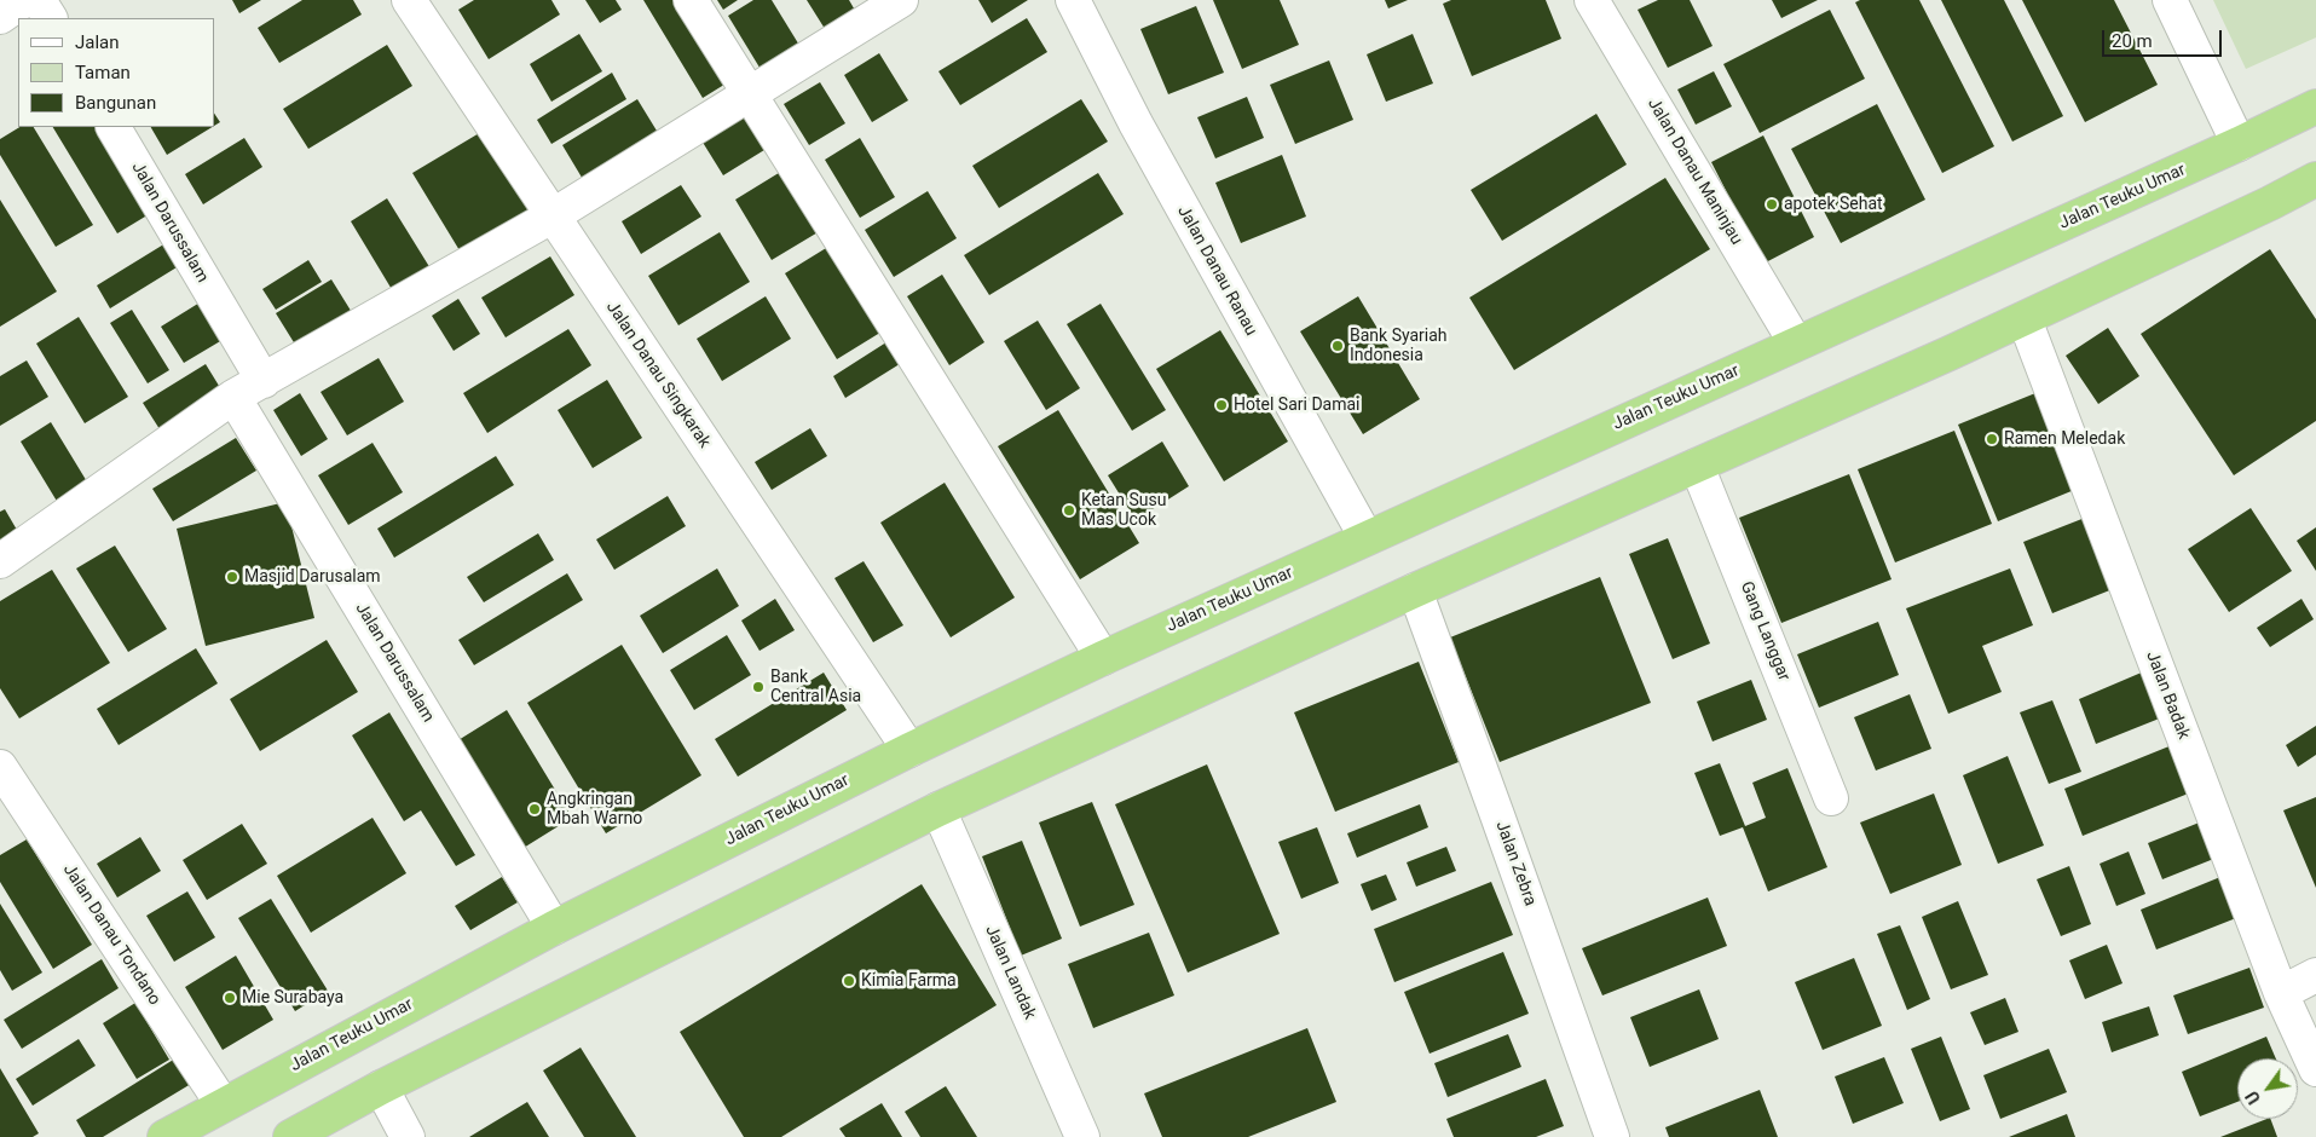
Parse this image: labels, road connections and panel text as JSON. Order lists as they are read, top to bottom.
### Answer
{
  "streets": {
    "highway": ["Jalan Teuku Umar"],
    "street": [
      "Jalan Danau Maninjau",
      "Jalan Darussalam",
      "Jalan Danau Ranau",
      "Jalan Danau Singkarak",
      "Gang Langgar",
      "Jalan Badak",
      "Jalan Zebra",
      "Jalan Danau Tondano",
      "Jalan Landak"
    ]
  },
  "crossings": [
    ["Jalan Danau Maninjau", "Jalan Teuku Umar"],
    ["Jalan Teuku Umar", "Jalan Darussalam"],
    ["Jalan Teuku Umar", "Jalan Danau Ranau"],
    ["Jalan Teuku Umar", "Jalan Danau Singkarak"],
    ["Jalan Teuku Umar", "Jalan Danau Tondano"]
  ],
  "places": [
    "apotek Sehat",
    "Bank Syariah Indonesia",
    "Hotel Sari Damai",
    "Ramen Meledak",
    "Ketan Susu Mas Ucok",
    "Masjid Darusalam",
    "Bank Central Asia",
    "Angkringan Mbah Warno",
    "Kimia Farma",
    "Mie Surabaya"
  ],
  "legend": ["Jalan", "Taman", "Bangunan"],
  "scale_bar": "20 m",
  "north": "bottom left"
}
